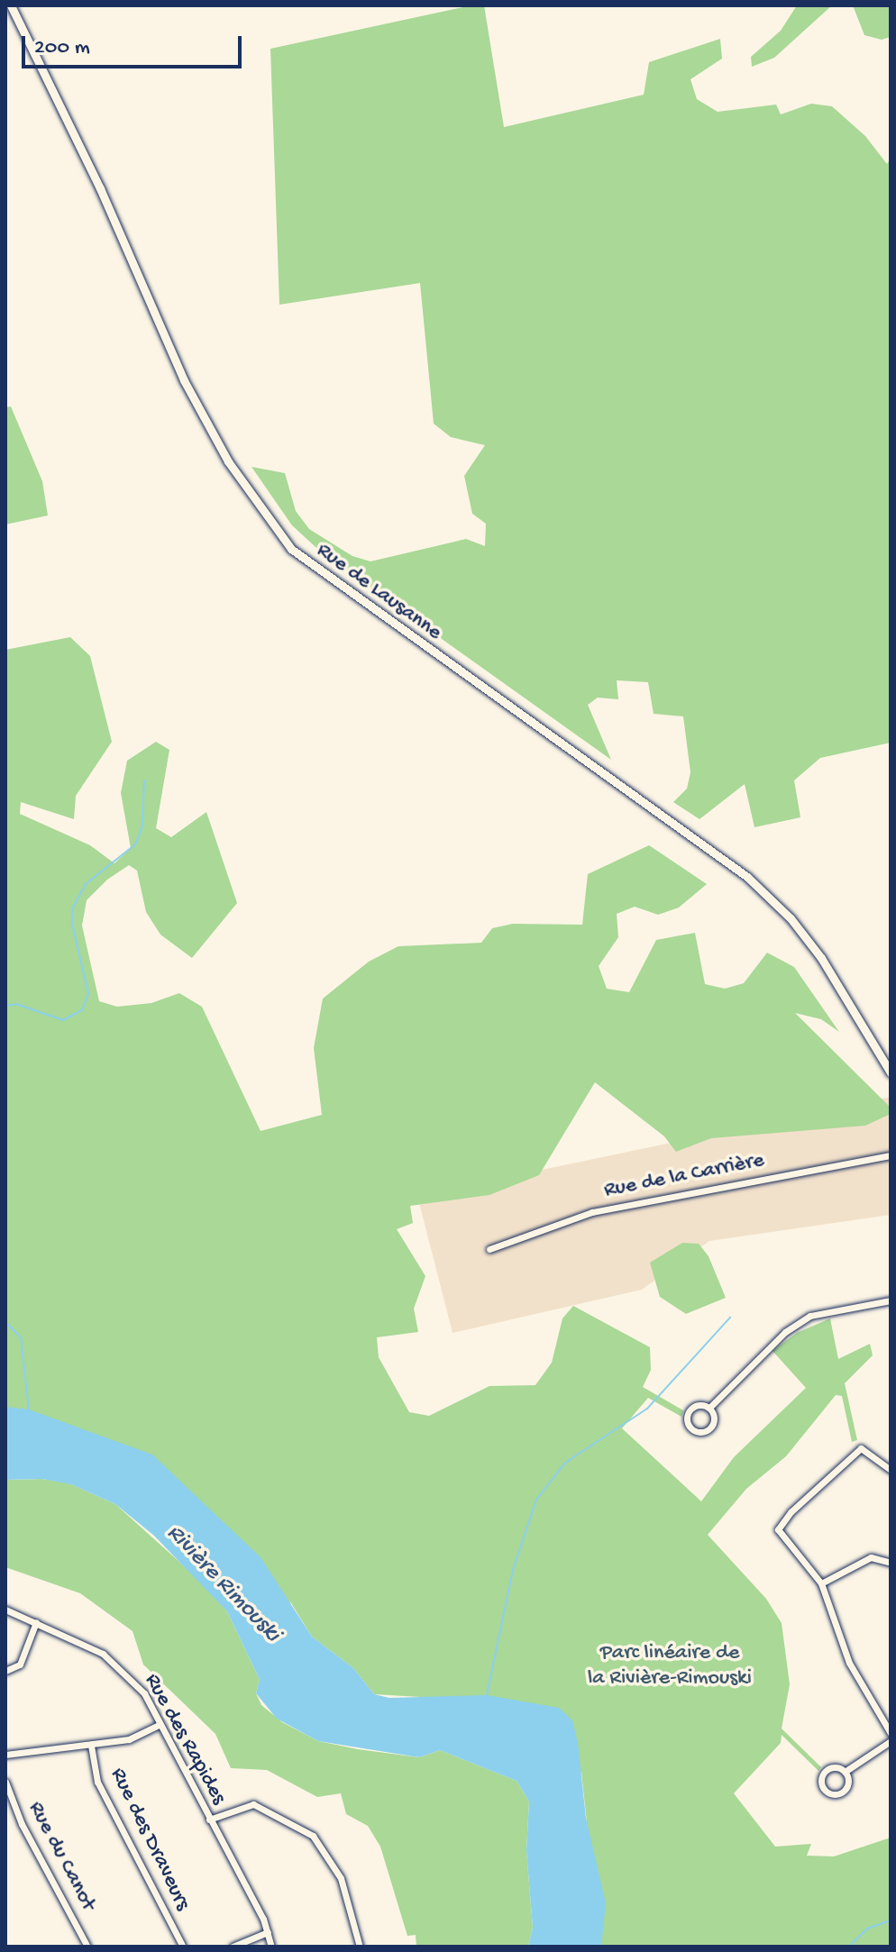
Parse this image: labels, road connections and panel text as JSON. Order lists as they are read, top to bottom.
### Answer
{
  "streets": {
    "street": [
      "Rue de Lausanne",
      "Rue de la Carrière",
      "Rue des Rapides",
      "Rue des Draveurs",
      "Rue du Canot"
    ]
  },
  "water": ["Rivière Rimouski"],
  "parks": ["Parc linéaire de la Rivière-Rimouski"],
  "scale_bar": "200 m"
}
